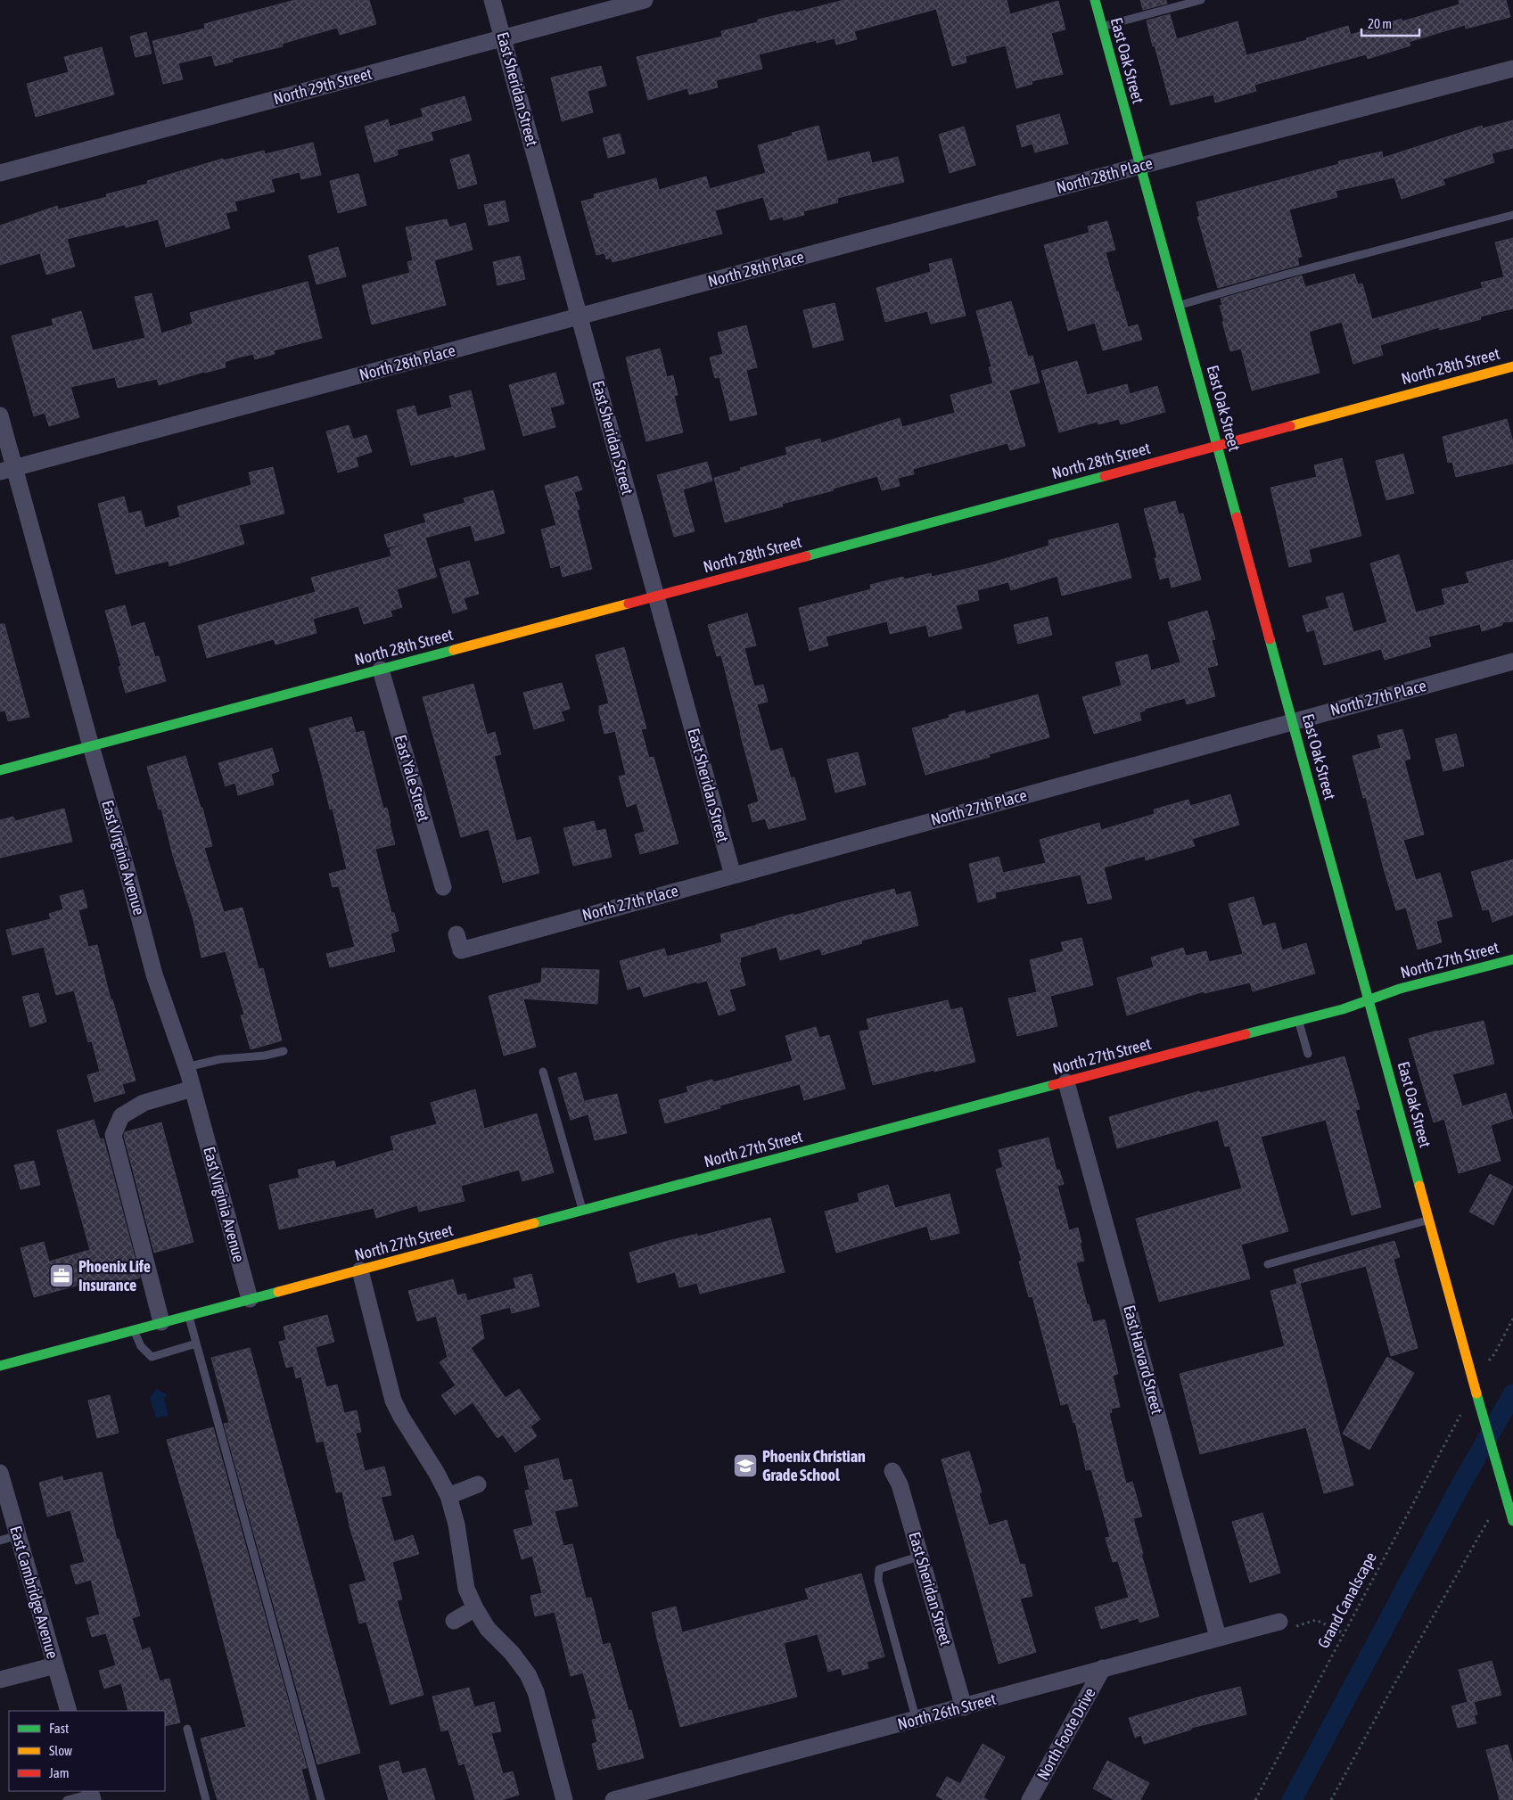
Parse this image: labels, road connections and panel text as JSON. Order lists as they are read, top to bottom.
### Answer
{
  "streets": {
    "street": [
      "East Oak Street",
      "North 29th Street",
      "East Sheridan Street",
      "North 28th Place",
      "North 28th Street",
      "North 27th Place",
      "East Yale Street",
      "East Virginia Avenue",
      "North 27th Street",
      "East Harvard Street",
      "East Cambridge Avenue",
      "North 26th Street",
      "North Foote Drive"
    ],
    "path": ["Grand Canalscape"]
  },
  "crossings": [
    ["East Oak Street", "North 28th Place"],
    ["East Oak Street", "North 28th Street"],
    ["East Oak Street", "North 27th Place"],
    ["East Oak Street", "North 27th Street"],
    ["North 29th Street", "East Sheridan Street"],
    ["East Sheridan Street", "North 28th Place"],
    ["East Sheridan Street", "North 28th Street"],
    ["East Sheridan Street", "North 27th Place"],
    ["East Sheridan Street", "North 26th Street"],
    ["North 28th Place", "East Virginia Avenue"],
    ["North 28th Street", "East Yale Street"],
    ["North 28th Street", "East Virginia Avenue"],
    ["East Virginia Avenue", "North 27th Street"],
    ["North 27th Street", "East Harvard Street"],
    ["East Harvard Street", "North 26th Street"],
    ["North 26th Street", "North Foote Drive"]
  ],
  "places": {
    "office": ["Phoenix Life Insurance"],
    "school or university": ["Phoenix Christian Grade School"]
  },
  "legend": ["Fast", "Slow", "Jam"],
  "scale_bar": "20 m"
}
